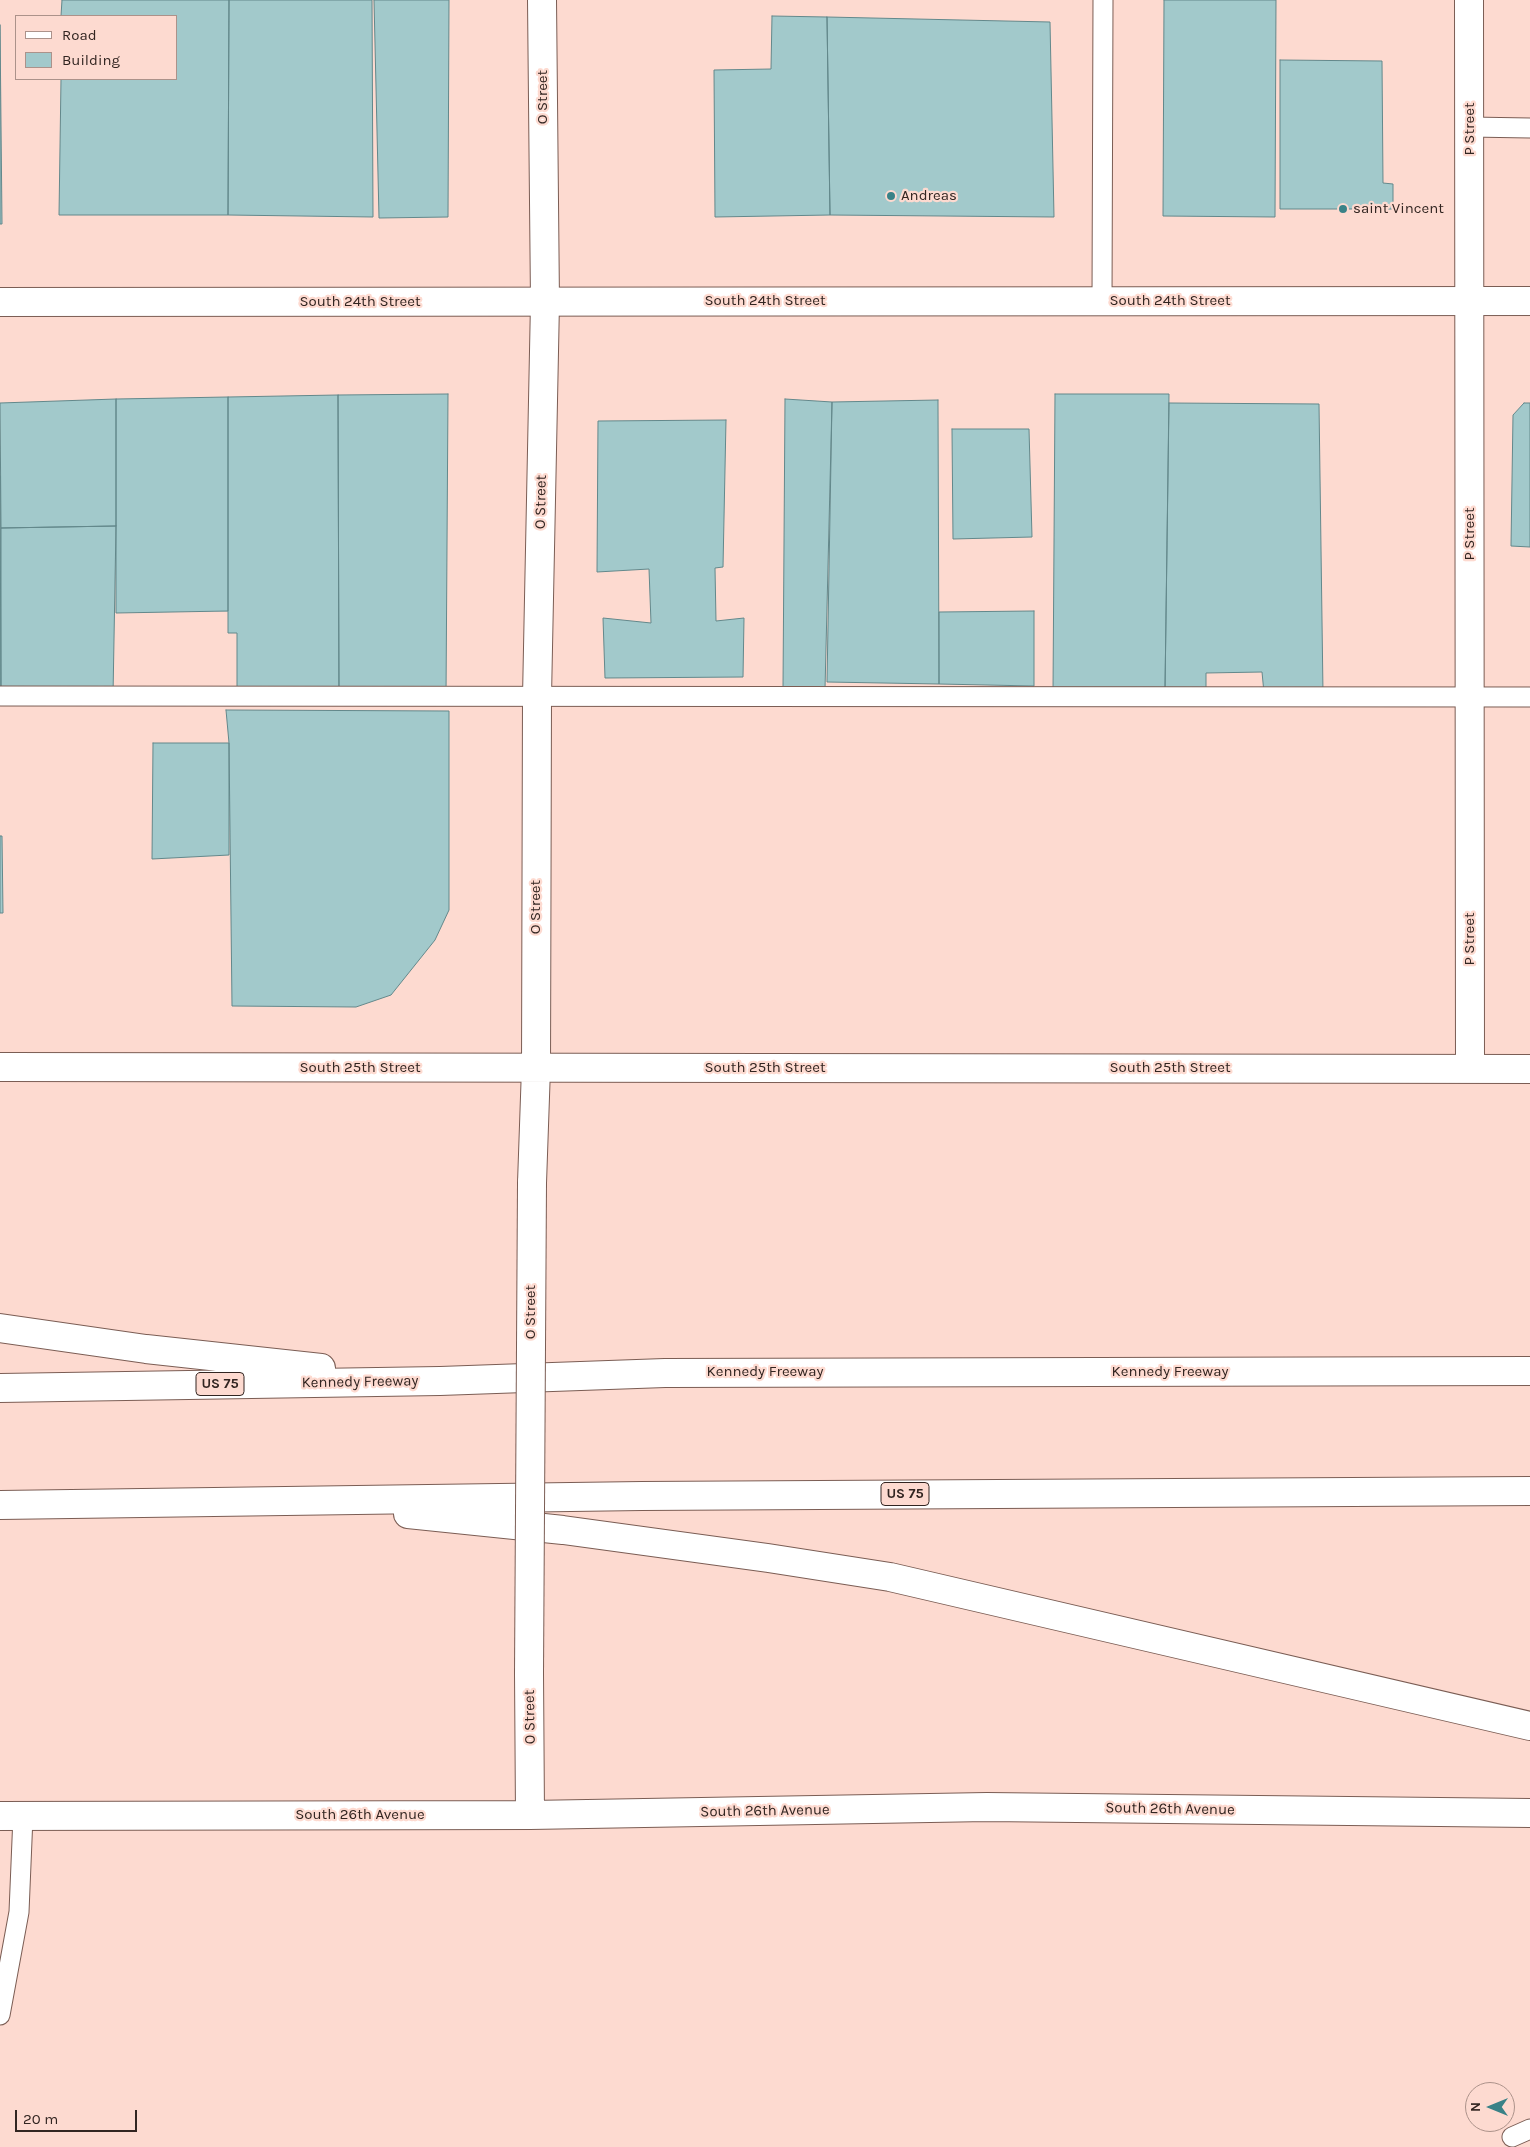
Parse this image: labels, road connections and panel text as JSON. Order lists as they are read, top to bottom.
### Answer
{
  "streets": {
    "main road": [
      "O Street",
      "P Street",
      "South 24th Street",
      "South 25th Street",
      "Kennedy Freeway",
      "US 75",
      "South 26th Avenue"
    ]
  },
  "crossings": [
    ["O Street", "South 24th Street"],
    ["O Street", "South 25th Street"],
    ["O Street", "South 26th Avenue"],
    ["P Street", "South 24th Street"],
    ["P Street", "South 25th Street"]
  ],
  "places": ["Andreas", "saint Vincent"],
  "legend": ["Road", "Building"],
  "scale_bar": "20 m",
  "north": "left"
}
